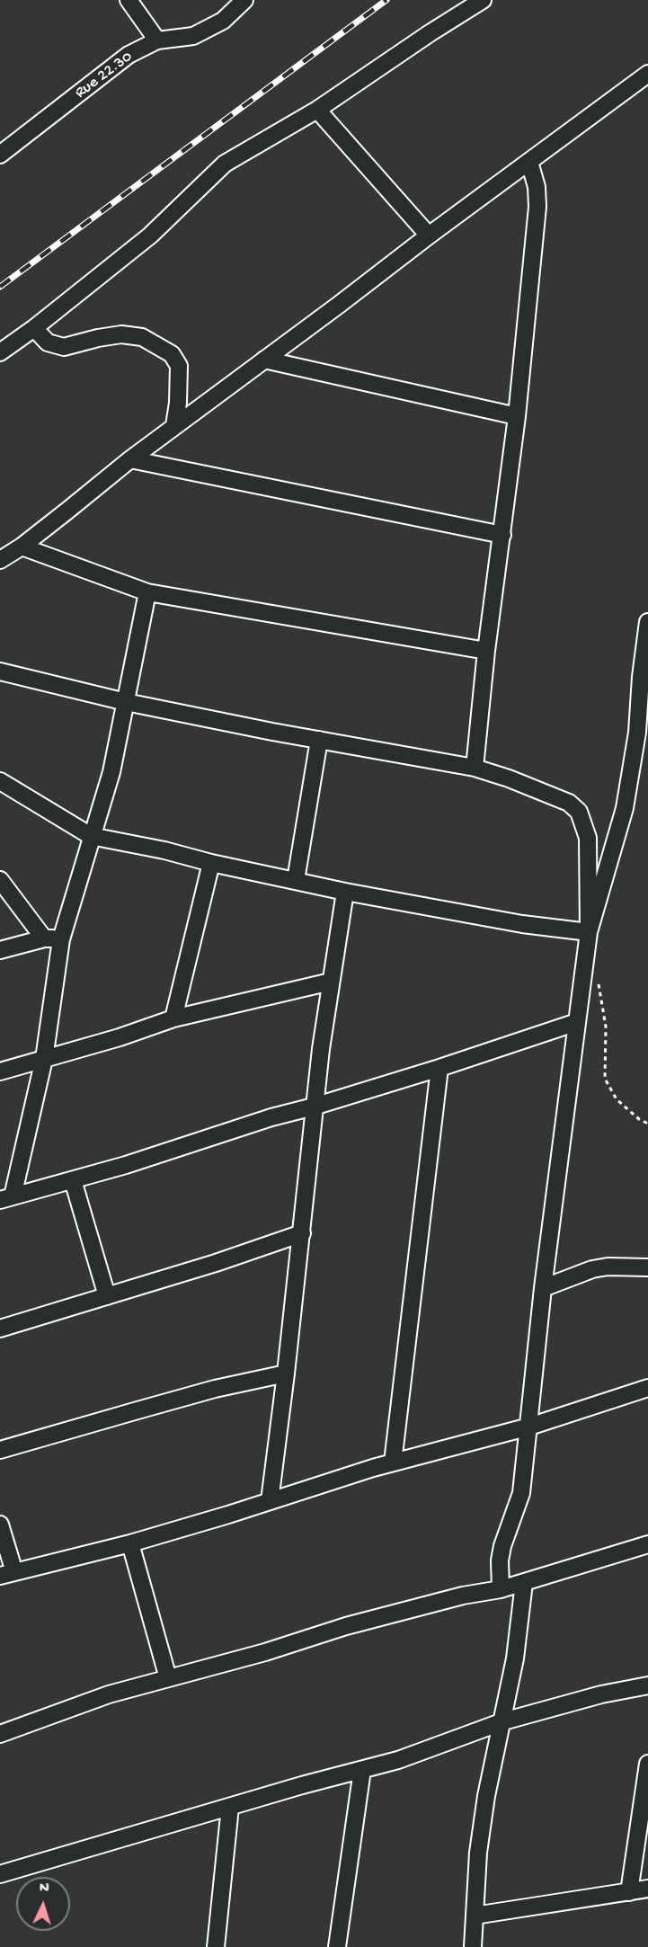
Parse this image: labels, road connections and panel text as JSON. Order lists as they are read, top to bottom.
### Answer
{
  "streets": {
    "street": ["Rue 22.30"]
  },
  "north": "top"
}
